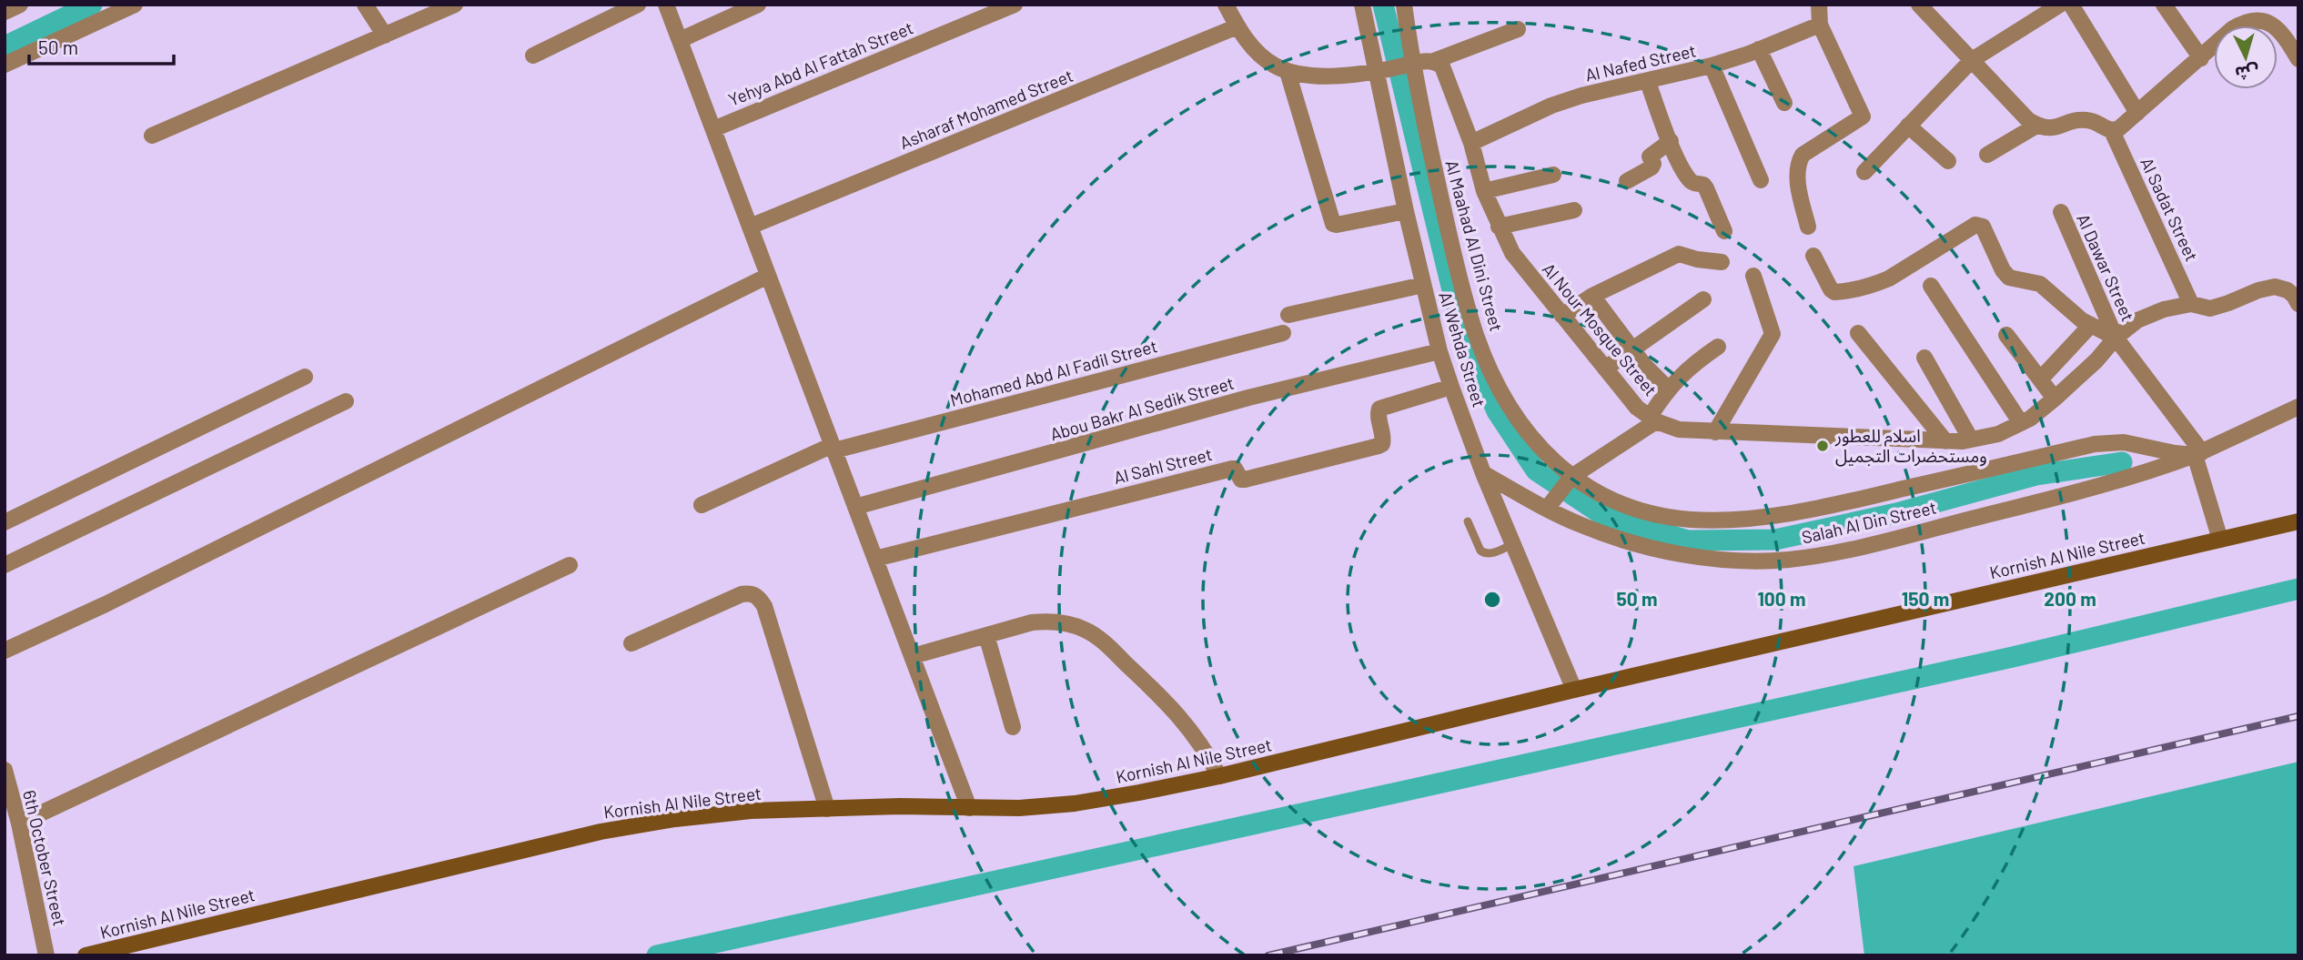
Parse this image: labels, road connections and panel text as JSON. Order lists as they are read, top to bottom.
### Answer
{
  "streets": {
    "main road": ["Kornish Al Nile Street"],
    "street": [
      "Al Nafed Street",
      "Yehya Abd Al Fattah Street",
      "Asharaf Mohamed Street",
      "Al Sadat Street",
      "Al Maahad Al Dini Street",
      "Al Dawar Street",
      "Al Nour Mosque Street",
      "Al Wehda Street",
      "Mohamed Abd Al Fadil Street",
      "Abou Bakr Al Sedik Street",
      "Al Sahl Street",
      "Salah Al Din Street",
      "6th October Street"
    ]
  },
  "crossings": [
    ["Al Nafed Street", "Al Nour Mosque Street"],
    ["Al Sadat Street", "Al Nour Mosque Street"],
    ["Al Maahad Al Dini Street", "Salah Al Din Street"],
    ["Al Dawar Street", "Al Nour Mosque Street"],
    ["Al Wehda Street", "Abou Bakr Al Sedik Street"],
    ["Al Wehda Street", "Al Sahl Street"],
    ["Al Wehda Street", "Salah Al Din Street"],
    ["Al Wehda Street", "Kornish Al Nile Street"]
  ],
  "places": ["اسلام للعطور ومستحضرات التجميل"],
  "scale_bar": "50 m",
  "north": "bottom",
  "rings": [
    "50 m",
    "100 m",
    "150 m",
    "200 m"
  ]
}
